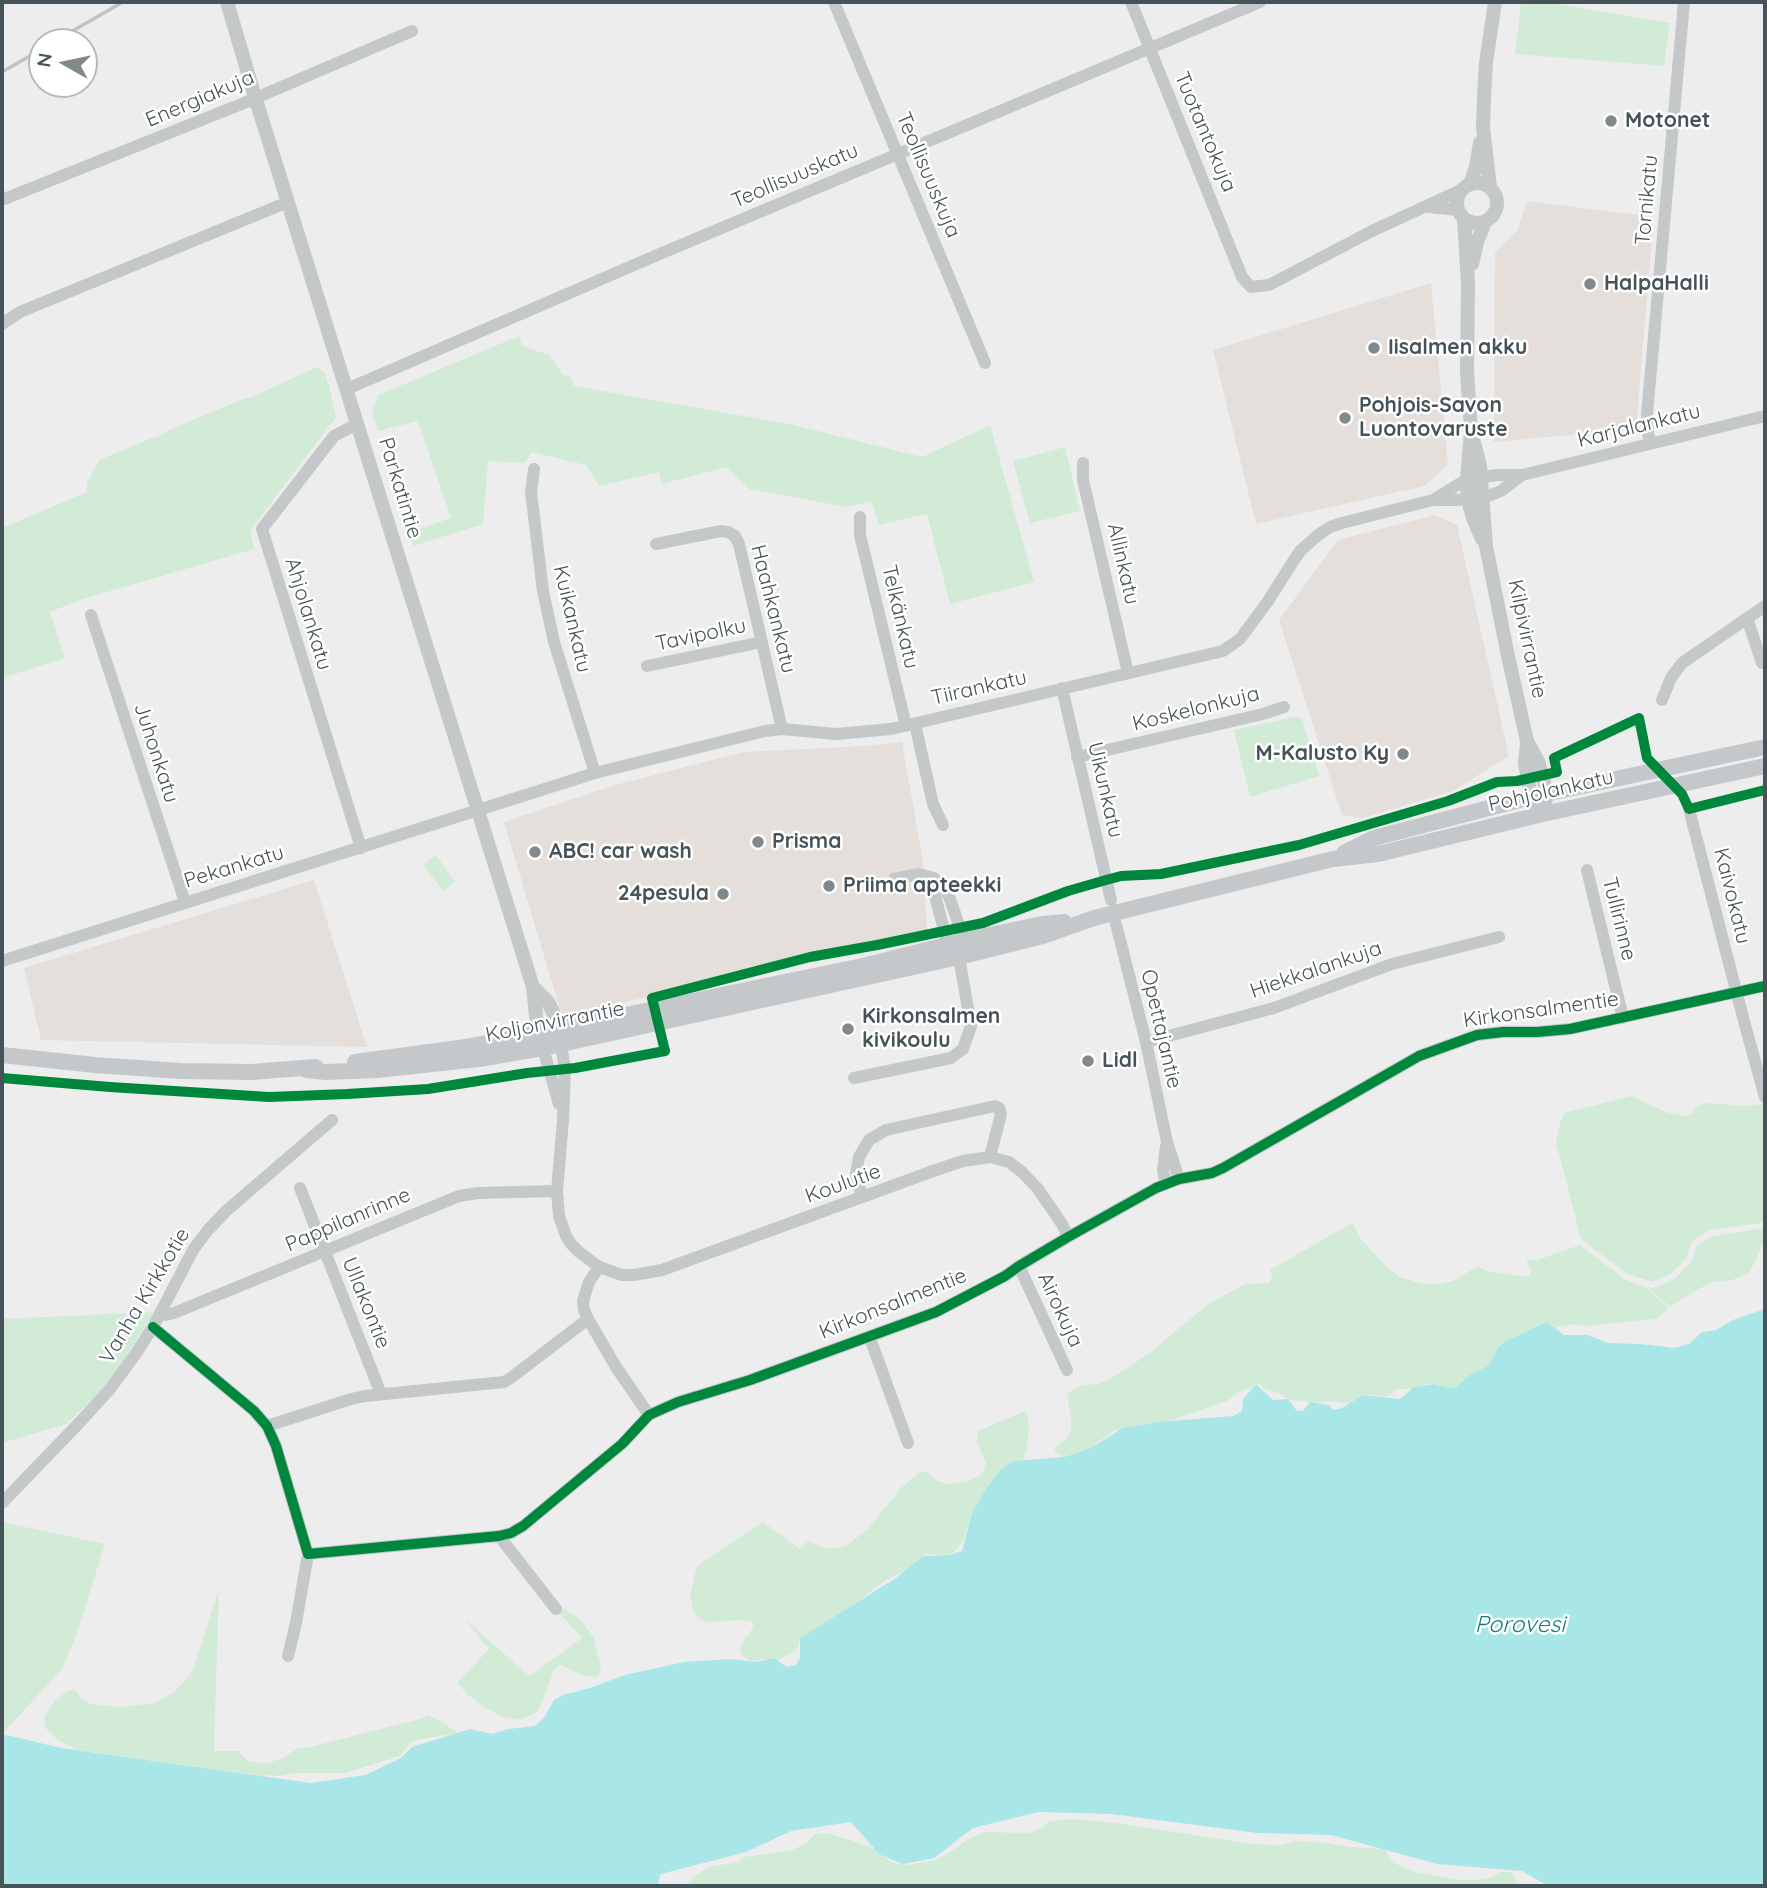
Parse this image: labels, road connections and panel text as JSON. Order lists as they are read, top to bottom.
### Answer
{
  "streets": {
    "main road": ["Pohjolankatu", "Koljonvirrantie"],
    "street": [
      "Energiakuja",
      "Tuotantokuja",
      "Teollisuuskuja",
      "Teollisuuskatu",
      "Tornikatu",
      "Karjalankatu",
      "Parkatintie",
      "Allinkatu",
      "Haahkankatu",
      "Ahjolankatu",
      "Telkänkatu",
      "Kuikankatu",
      "Tavipolku",
      "Kilpivirrantie",
      "Tiirankatu",
      "Koskelonkuja",
      "Juhonkatu",
      "Uikunkatu",
      "Pekankatu",
      "Kaivokatu",
      "Tullirinne",
      "Hiekkalankuja",
      "Kirkonsalmentie",
      "Opettajantie",
      "Koulutie",
      "Pappilanrinne",
      "Vanha Kirkkotie",
      "Ullakontie",
      "Airokuja"
    ]
  },
  "crossings": [
    ["Energiakuja", "Parkatintie"],
    ["Tuotantokuja", "Teollisuuskatu"],
    ["Teollisuuskuja", "Teollisuuskatu"],
    ["Teollisuuskatu", "Parkatintie"],
    ["Tornikatu", "Karjalankatu"],
    ["Karjalankatu", "Kilpivirrantie"],
    ["Karjalankatu", "Tiirankatu"],
    ["Parkatintie", "Ahjolankatu"],
    ["Parkatintie", "Tiirankatu"],
    ["Parkatintie", "Pekankatu"],
    ["Parkatintie", "Koljonvirrantie"],
    ["Allinkatu", "Tiirankatu"],
    ["Haahkankatu", "Tavipolku"],
    ["Haahkankatu", "Tiirankatu"],
    ["Ahjolankatu", "Pekankatu"],
    ["Telkänkatu", "Tiirankatu"],
    ["Kuikankatu", "Tiirankatu"],
    ["Kilpivirrantie", "Tiirankatu"],
    ["Kilpivirrantie", "Pohjolankatu"],
    ["Tiirankatu", "Uikunkatu"],
    ["Tiirankatu", "Pekankatu"],
    ["Koskelonkuja", "Uikunkatu"],
    ["Juhonkatu", "Pekankatu"],
    ["Pohjolankatu", "Koljonvirrantie"],
    ["Kaivokatu", "Kirkonsalmentie"],
    ["Tullirinne", "Kirkonsalmentie"],
    ["Hiekkalankuja", "Opettajantie"],
    ["Kirkonsalmentie", "Opettajantie"],
    ["Kirkonsalmentie", "Airokuja"],
    ["Pappilanrinne", "Vanha Kirkkotie"],
    ["Pappilanrinne", "Ullakontie"]
  ],
  "water": ["Porovesi"],
  "places": [
    "Motonet",
    "HalpaHalli",
    "Iisalmen akku",
    "Pohjois-Savon Luontovaruste",
    "M-Kalusto Ky",
    "Prisma",
    "ABC! car wash",
    "Priima apteekki",
    "24pesula",
    "Kirkonsalmen kivikoulu",
    "Lidl"
  ],
  "north": "left"
}
